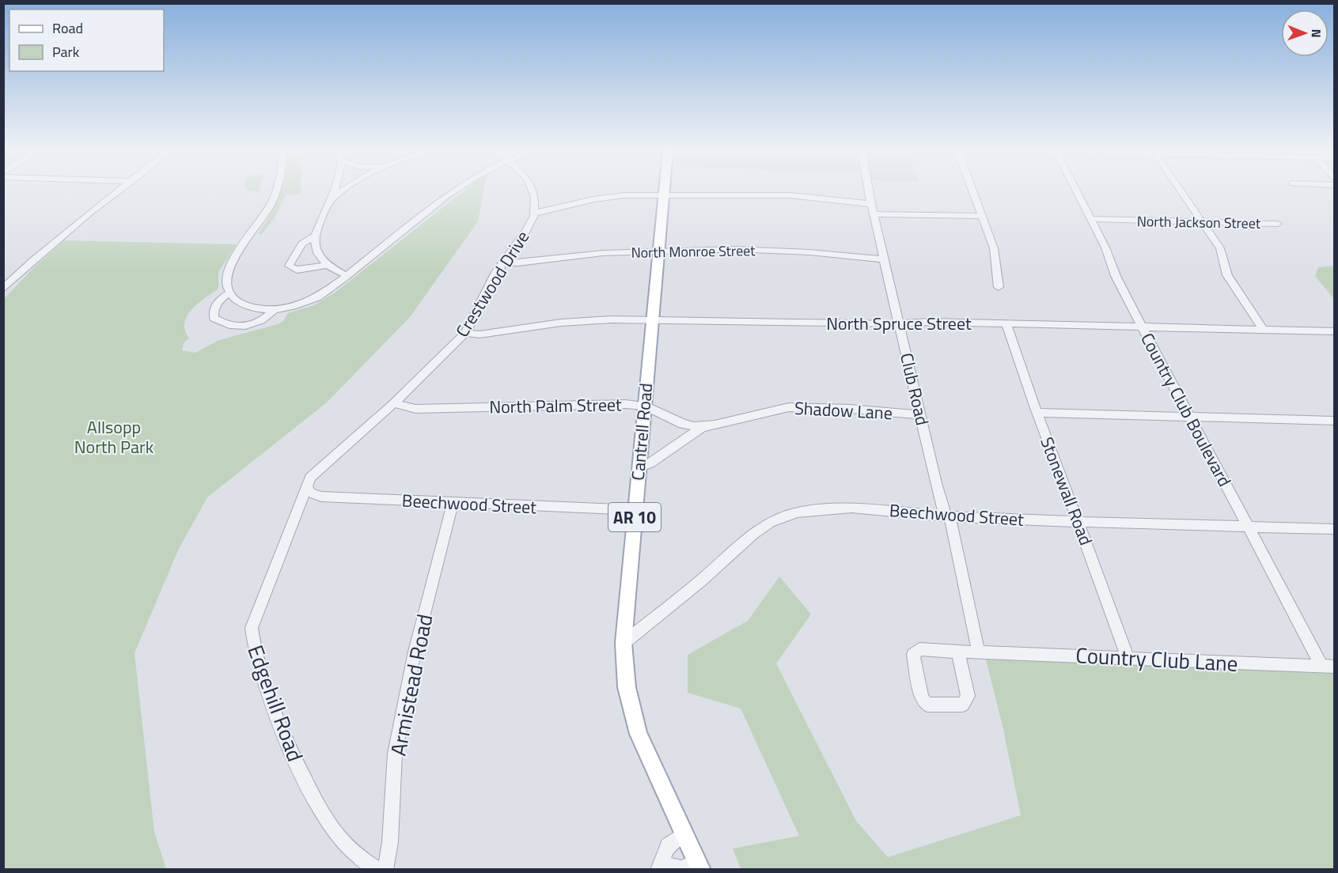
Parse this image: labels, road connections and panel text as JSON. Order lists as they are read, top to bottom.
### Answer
{
  "streets": {
    "main road": ["Cantrell Road", "AR 10"],
    "street": [
      "North Jackson Street",
      "North Monroe Street",
      "Crestwood Drive",
      "North Spruce Street",
      "Club Road",
      "North Palm Street",
      "Country Club Boulevard",
      "Shadow Lane",
      "Stonewall Road",
      "Beechwood Street",
      "Country Club Lane",
      "Armistead Road",
      "Edgehill Road"
    ]
  },
  "crossings": [
    ["North Jackson Street", "Country Club Boulevard"],
    ["North Monroe Street", "Crestwood Drive"],
    ["North Monroe Street", "Club Road"],
    ["North Monroe Street", "Cantrell Road"],
    ["Crestwood Drive", "North Spruce Street"],
    ["Crestwood Drive", "North Palm Street"],
    ["Crestwood Drive", "Beechwood Street"],
    ["Crestwood Drive", "Edgehill Road"],
    ["North Spruce Street", "Club Road"],
    ["North Spruce Street", "Country Club Boulevard"],
    ["North Spruce Street", "Cantrell Road"],
    ["North Spruce Street", "Stonewall Road"],
    ["Club Road", "Shadow Lane"],
    ["Club Road", "Beechwood Street"],
    ["North Palm Street", "Shadow Lane"],
    ["North Palm Street", "Cantrell Road"],
    ["Country Club Boulevard", "Beechwood Street"],
    ["Country Club Boulevard", "Country Club Lane"],
    ["Shadow Lane", "Cantrell Road"],
    ["Cantrell Road", "Beechwood Street"],
    ["Stonewall Road", "Beechwood Street"],
    ["Stonewall Road", "Country Club Lane"],
    ["Beechwood Street", "Armistead Road"],
    ["Beechwood Street", "Edgehill Road"]
  ],
  "parks": ["Allsopp North Park"],
  "legend": ["Road", "Park"],
  "north": "right"
}
